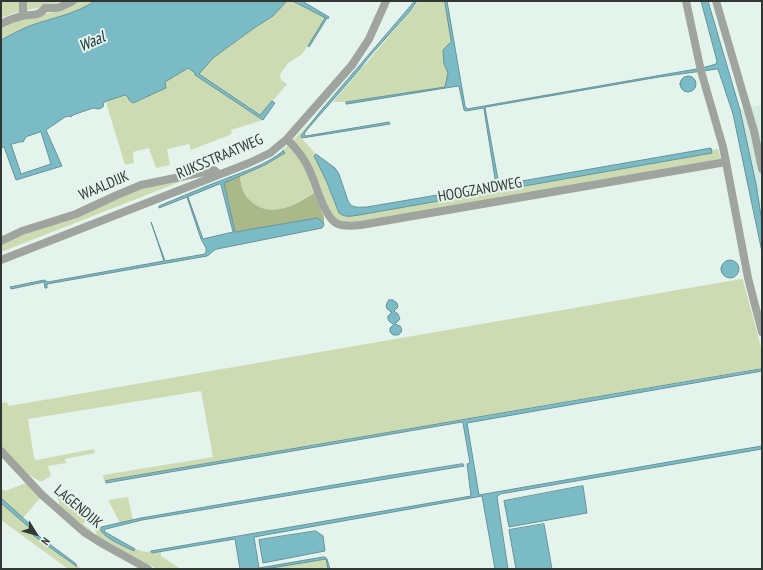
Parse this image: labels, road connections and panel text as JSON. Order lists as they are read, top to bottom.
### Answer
{
  "streets": {
    "street": [
      "RIJKSSTRAATWEG",
      "WAALDIJK",
      "HOOGZANDWEG",
      "LAGENDIJK"
    ]
  },
  "crossings": [
    ["RIJKSSTRAATWEG", "WAALDIJK"],
    ["RIJKSSTRAATWEG", "HOOGZANDWEG"]
  ],
  "water": ["Waal"],
  "north": "bottom right"
}
